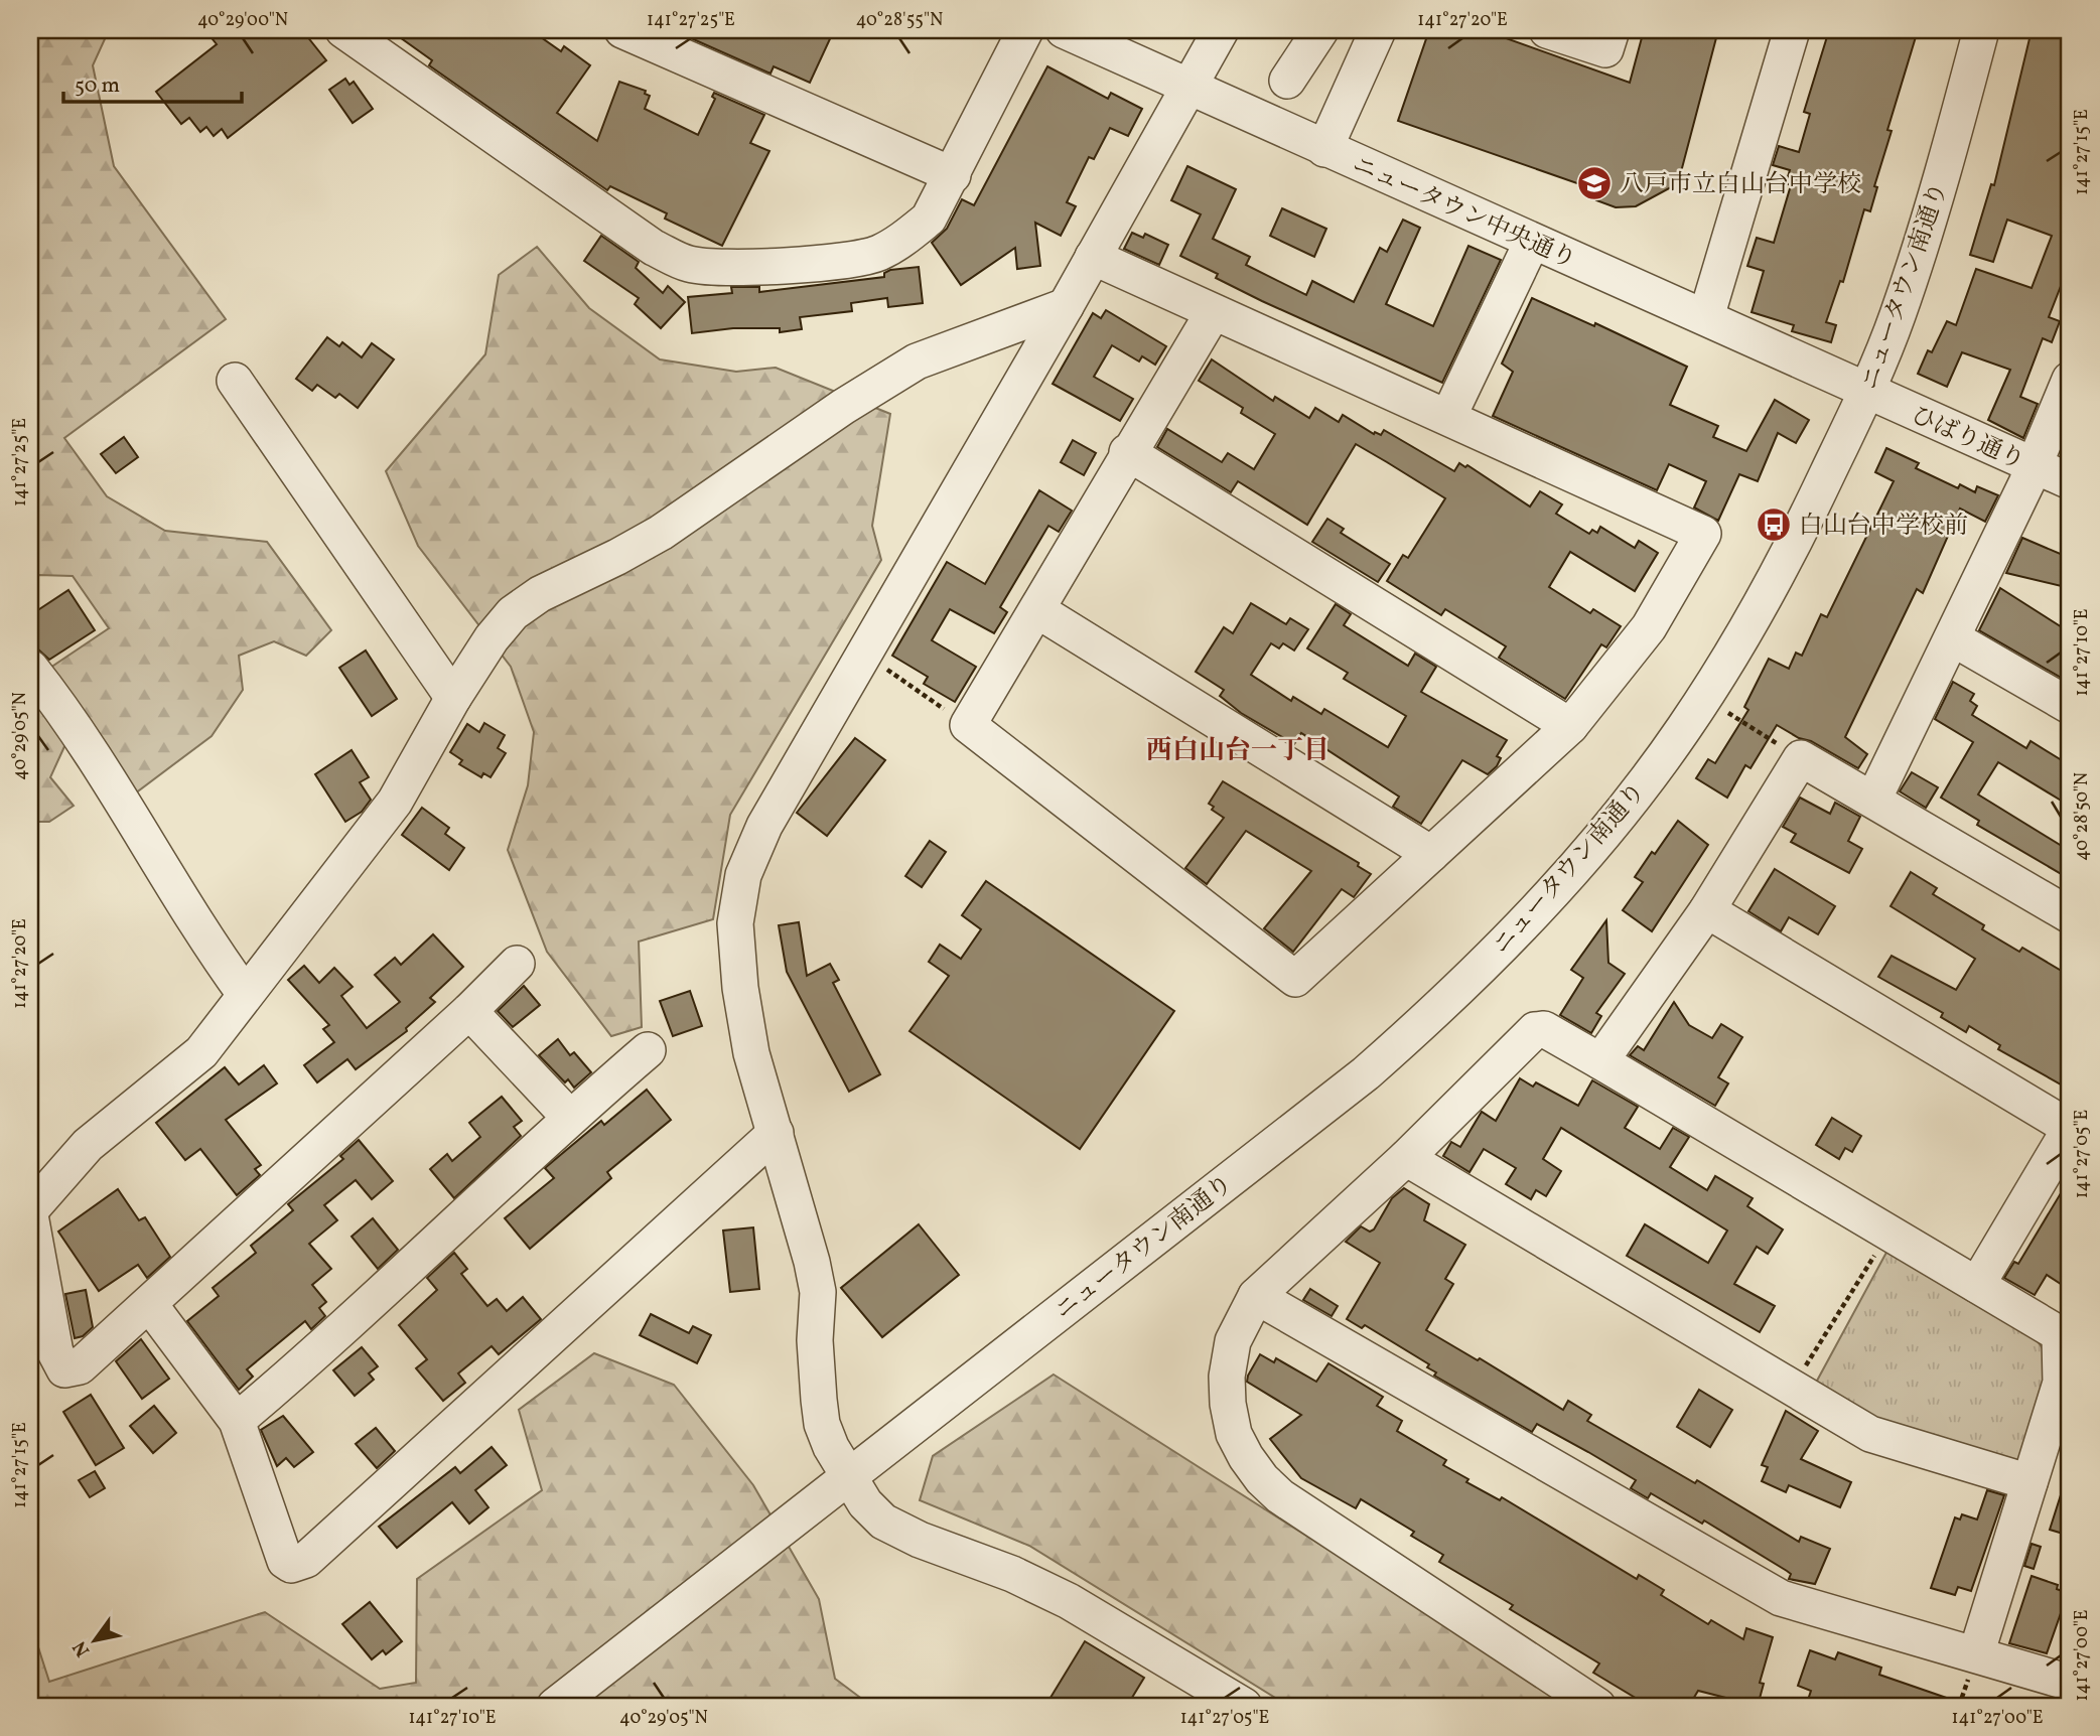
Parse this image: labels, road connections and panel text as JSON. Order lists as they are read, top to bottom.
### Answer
{
  "streets": {
    "street": ["ニュータウン中央通り", "ニュータウン南通り", "ひばり通り"]
  },
  "crossings": [
    ["ニュータウン中央通り", "ニュータウン南通り"],
    ["ニュータウン中央通り", "ひばり通り"],
    ["ニュータウン南通り", "ひばり通り"]
  ],
  "districts": ["西白山台一丁目"],
  "places": {
    "school or university": ["八戸市立白山台中学校"],
    "bus stop": ["白山台中学校前"]
  },
  "scale_bar": "50 m",
  "north": "bottom left",
  "coordinates": [
    "40°29'00\"N",
    "141°27'25\"E",
    "40°28'55\"N",
    "141°27'20\"E",
    "141°27'15\"E",
    "141°27'10\"E",
    "40°29'05\"N",
    "40°28'50\"N",
    "141°27'05\"E",
    "141°27'00\"E"
  ]
}
